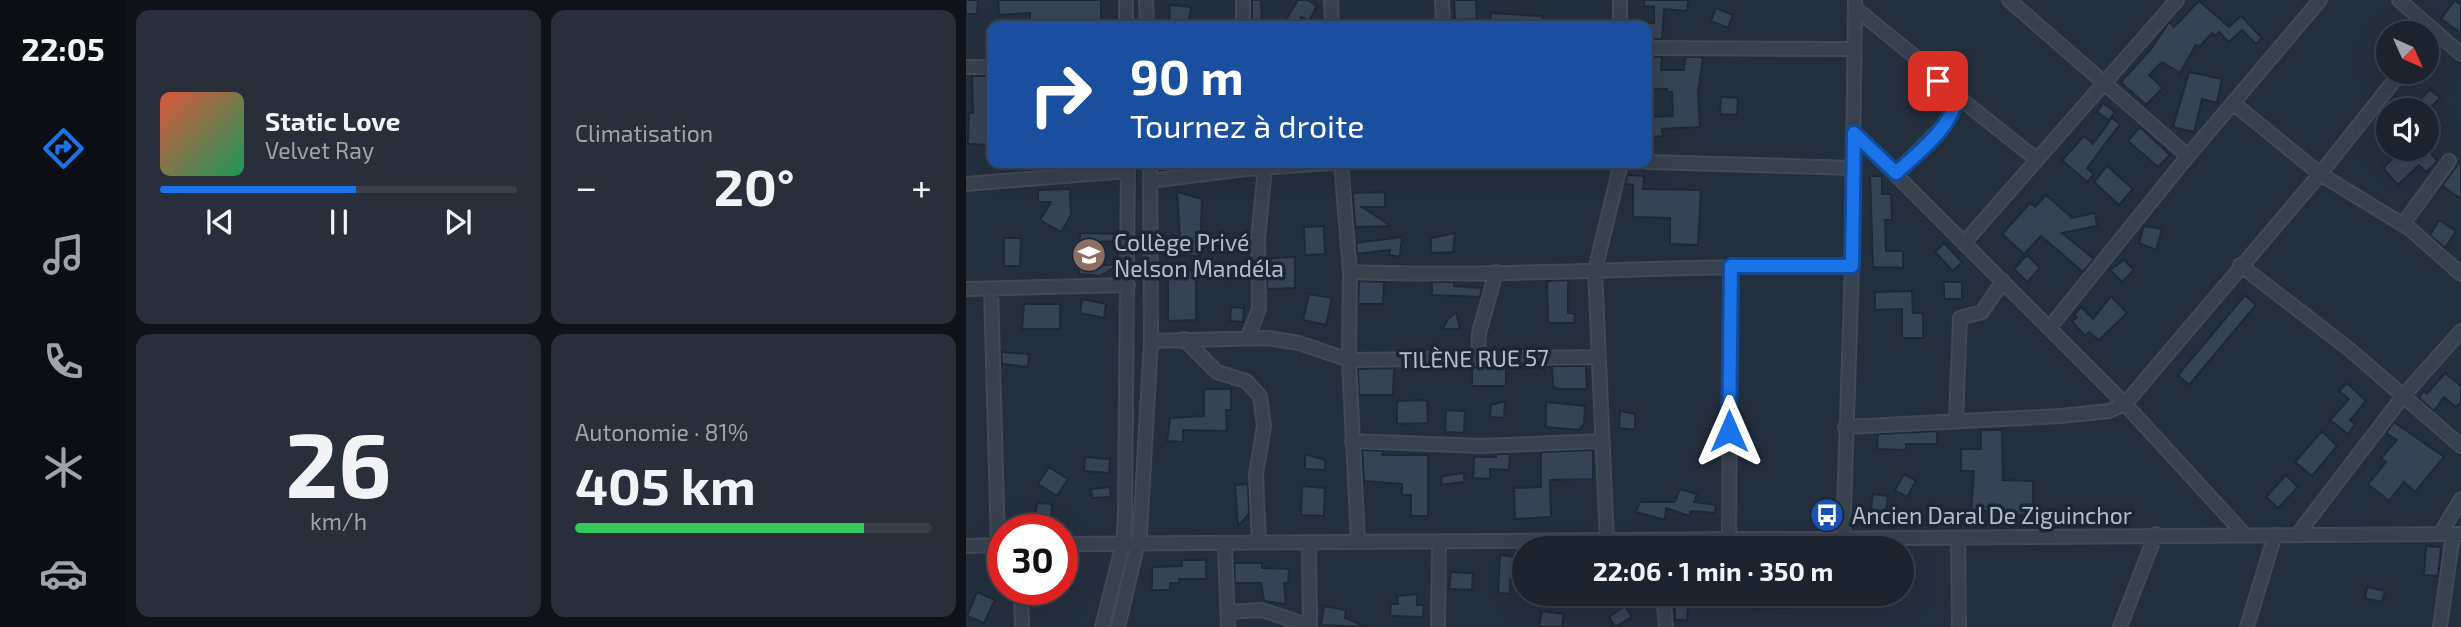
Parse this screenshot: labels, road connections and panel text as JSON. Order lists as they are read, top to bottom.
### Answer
{
  "streets": {
    "street": ["TILÈNE RUE 57"]
  },
  "places": {
    "school or university": ["Collège Privé Nelson Mandéla"],
    "bus stop": ["Ancien Daral De Ziguinchor"]
  },
  "north": "bottom right",
  "page": {
    "tabs": "22:05",
    "tile": [
      "Climatisation",
      ["26", "km/h"],
      ["Autonomie · 81%", "405 km"]
    ],
    "turn": ["90 m", "Tournez à droite"],
    "song": ["Static Love", "Velvet Ray"],
    "heat": ["−", "20°", "+"],
    "limit": "30",
    "trip": "22:06 · 1 min · 350 m"
  }
}
